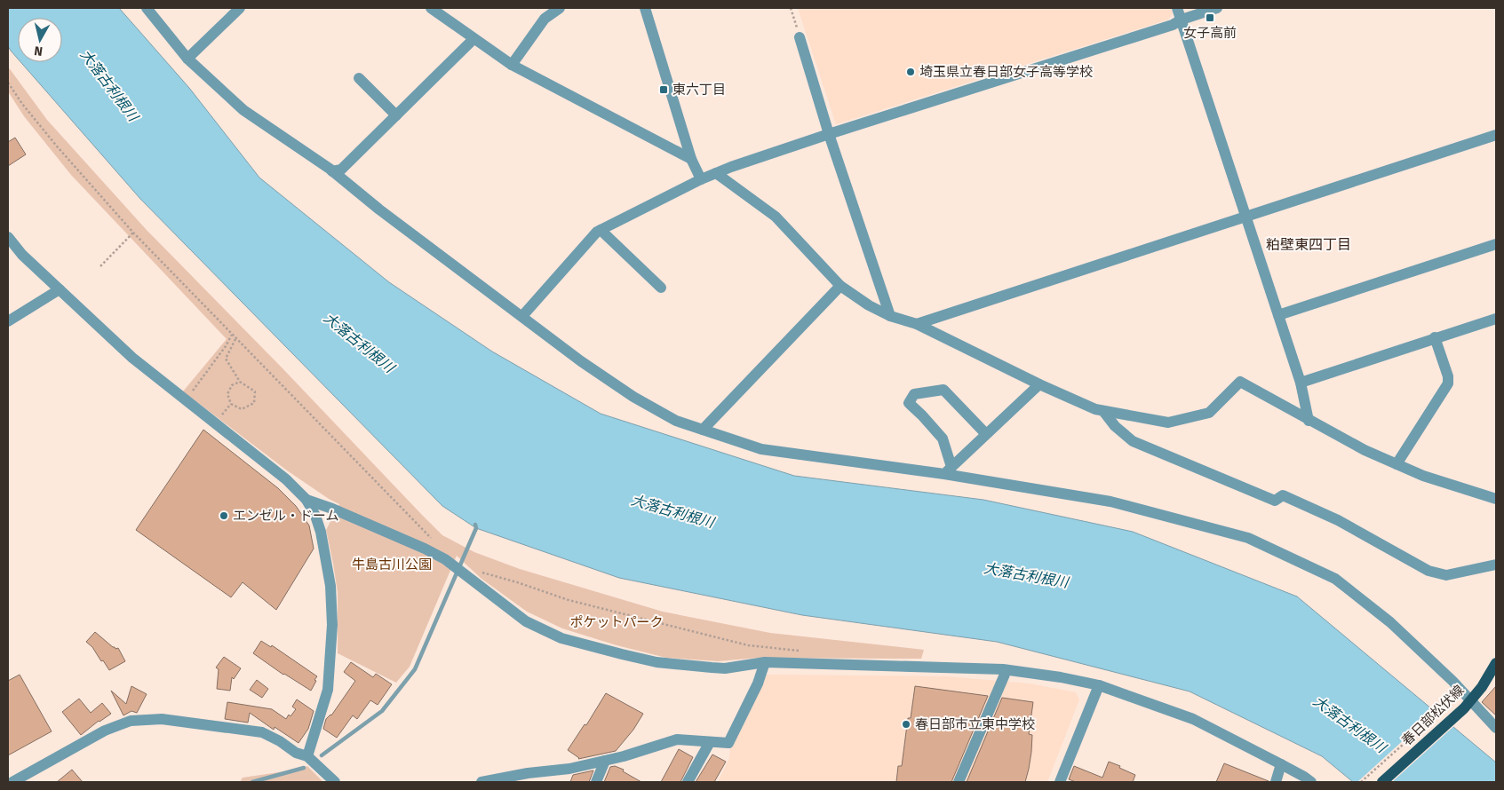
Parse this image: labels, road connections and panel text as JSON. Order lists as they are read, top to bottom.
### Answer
{
  "streets": {
    "main road": ["春日部松伏線"]
  },
  "districts": ["粕壁東四丁目"],
  "water": ["大落古利根川"],
  "parks": ["牛島古川公園", "ポケットパーク"],
  "places": {
    "transit": ["女子高前", "東六丁目"],
    "other": ["埼玉県立春日部女子高等学校", "エンゼル・ドーム", "春日部市立東中学校"]
  },
  "north": "bottom"
}
